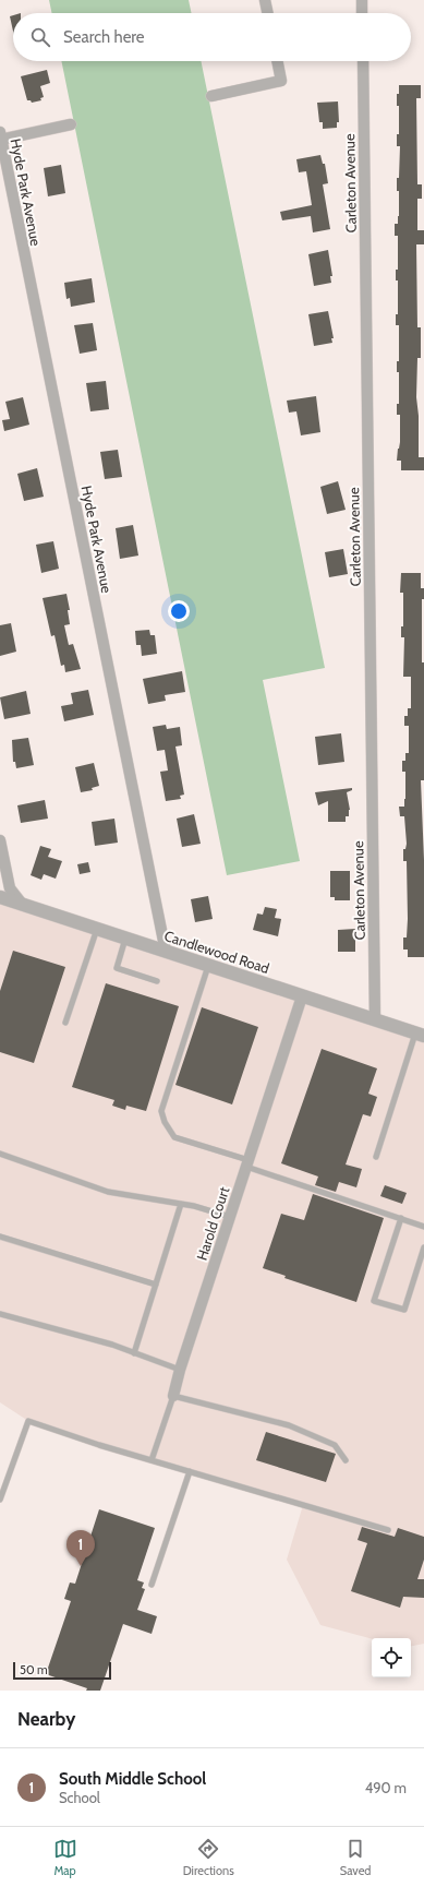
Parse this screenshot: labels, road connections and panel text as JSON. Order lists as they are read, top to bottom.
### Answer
{
  "streets": {
    "street": [
      "Carleton Avenue",
      "Hyde Park Avenue",
      "Candlewood Road",
      "Harold Court"
    ]
  },
  "crossings": [
    ["Carleton Avenue", "Candlewood Road"],
    ["Hyde Park Avenue", "Candlewood Road"],
    ["Candlewood Road", "Harold Court"]
  ],
  "scale_bar": "50 m",
  "page": {
    "search": "Search here",
    "pins": "1",
    "scale": "50 m",
    "heading": "Nearby",
    "list": [
      {
        "mark": "1",
        "name": "South Middle School",
        "note": "School",
        "value": "490 m"
      }
    ],
    "nav": ["Map", "Directions", "Saved"]
  }
}
